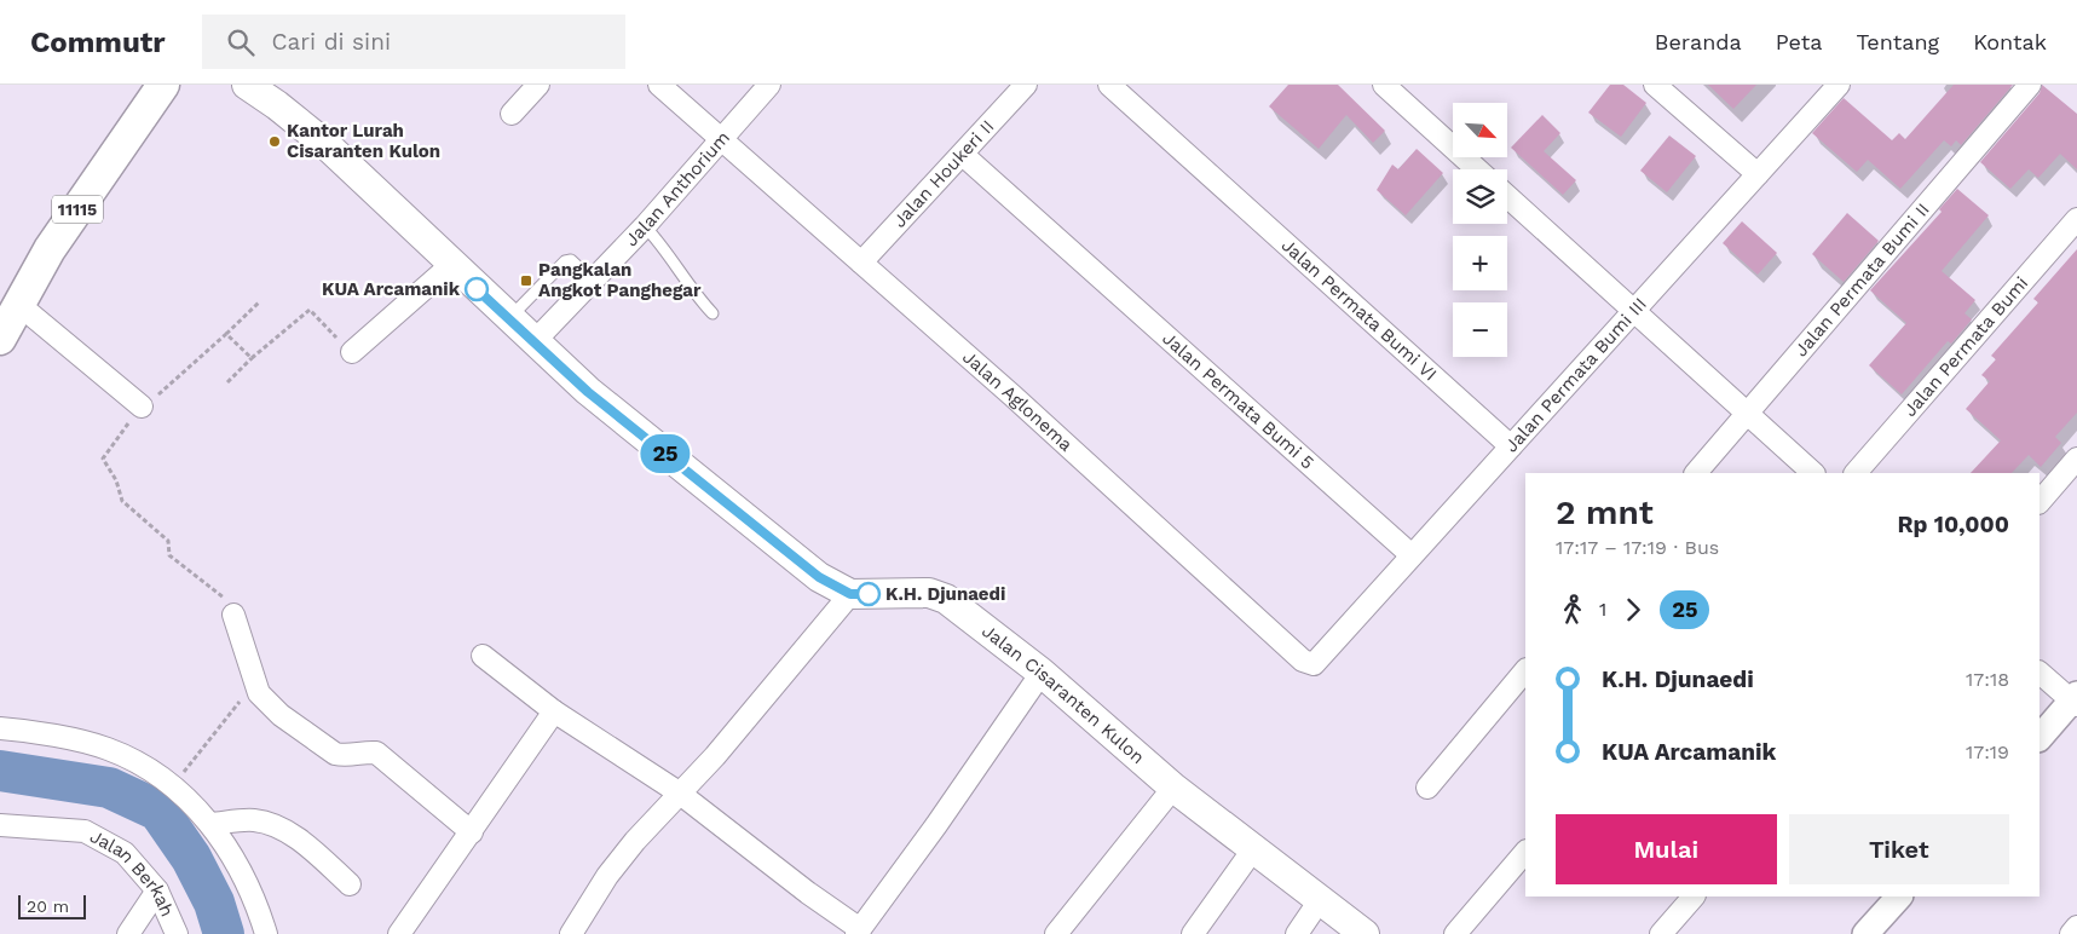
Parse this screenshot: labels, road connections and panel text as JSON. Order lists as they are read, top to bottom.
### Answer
{
  "streets": {
    "main road": ["11115", "Jalan Cisaranten Kulon"],
    "street": [
      "Jalan Houkeri II",
      "Jalan Anthorium",
      "Jalan Permata Bumi II",
      "Jalan Permata Bumi VI",
      "Jalan Permata Bumi",
      "Jalan Permata Bumi III",
      "Jalan Permata Bumi 5",
      "Jalan Aglonema",
      "Jalan Berkah"
    ]
  },
  "crossings": [
    ["Jalan Houkeri II", "Jalan Permata Bumi 5"],
    ["Jalan Houkeri II", "Jalan Aglonema"],
    ["Jalan Anthorium", "Jalan Aglonema"],
    ["Jalan Anthorium", "Jalan Cisaranten Kulon"],
    ["Jalan Permata Bumi VI", "Jalan Permata Bumi III"],
    ["Jalan Permata Bumi III", "Jalan Permata Bumi 5"],
    ["Jalan Permata Bumi III", "Jalan Aglonema"]
  ],
  "places": {
    "other": ["Kantor Lurah Cisaranten Kulon", "KUA Arcamanik", "K.H. Djunaedi"],
    "transit": ["Pangkalan Angkot Panghegar"]
  },
  "lines": ["bus line 25"],
  "scale_bar": "20 m",
  "north": "bottom right",
  "page": {
    "header": "Commutr",
    "search": "Cari di sini",
    "nav": [
      "Beranda",
      "Peta",
      "Tentang",
      "Kontak"
    ],
    "on_map": "25",
    "map_buttons": ["+", "−"],
    "heading": ["2 mnt", "17:17 – 17:19 · Bus", "Rp 10,000"],
    "legs": ["1", "25"],
    "list": [
      {
        "name": "K.H. Djunaedi",
        "value": "17:18"
      },
      {
        "name": "KUA Arcamanik",
        "value": "17:19"
      }
    ],
    "buttons": ["Mulai", "Tiket"],
    "scale": "20 m"
  }
}
